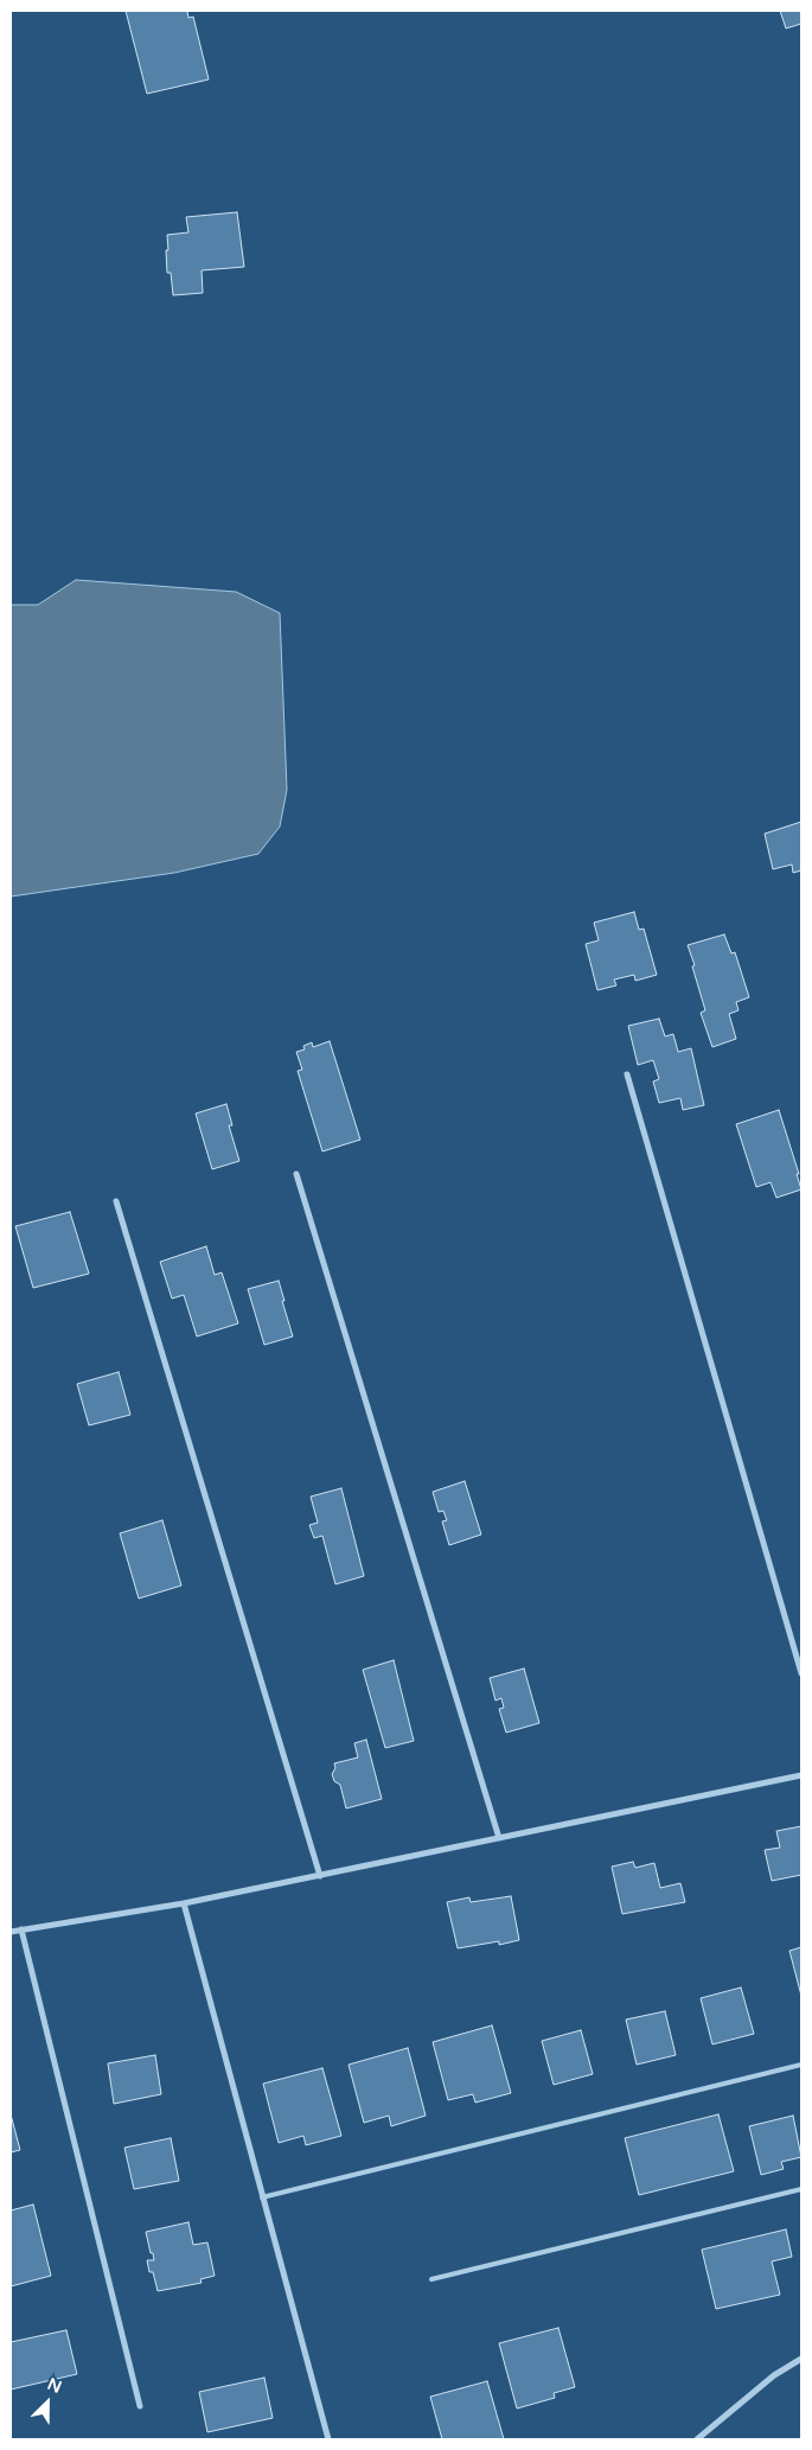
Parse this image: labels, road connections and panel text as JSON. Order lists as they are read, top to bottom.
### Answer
{
  "north": "top right"
}
